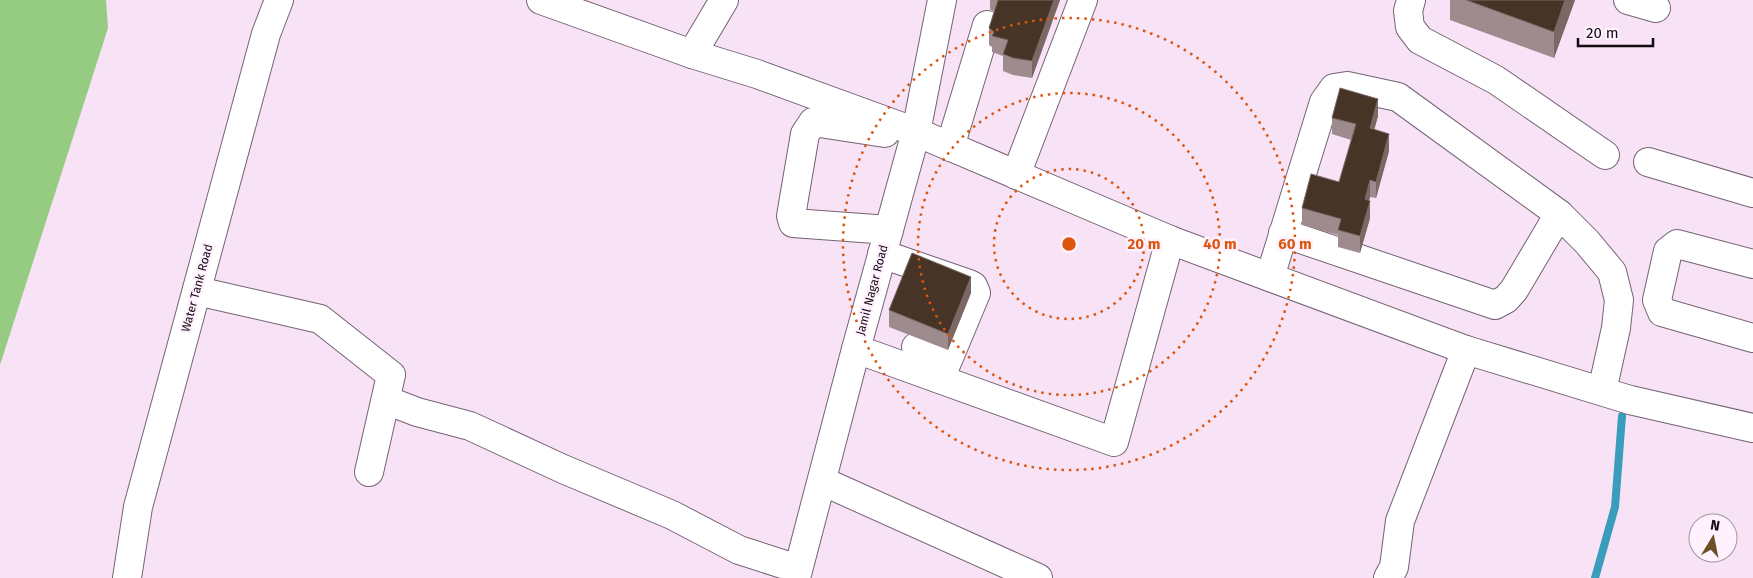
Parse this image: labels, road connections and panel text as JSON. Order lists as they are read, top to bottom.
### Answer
{
  "streets": {
    "street": ["Water Tank Road", "Jamil Nagar Road"]
  },
  "scale_bar": "20 m",
  "north": "top",
  "rings": ["20 m", "40 m", "60 m"]
}
